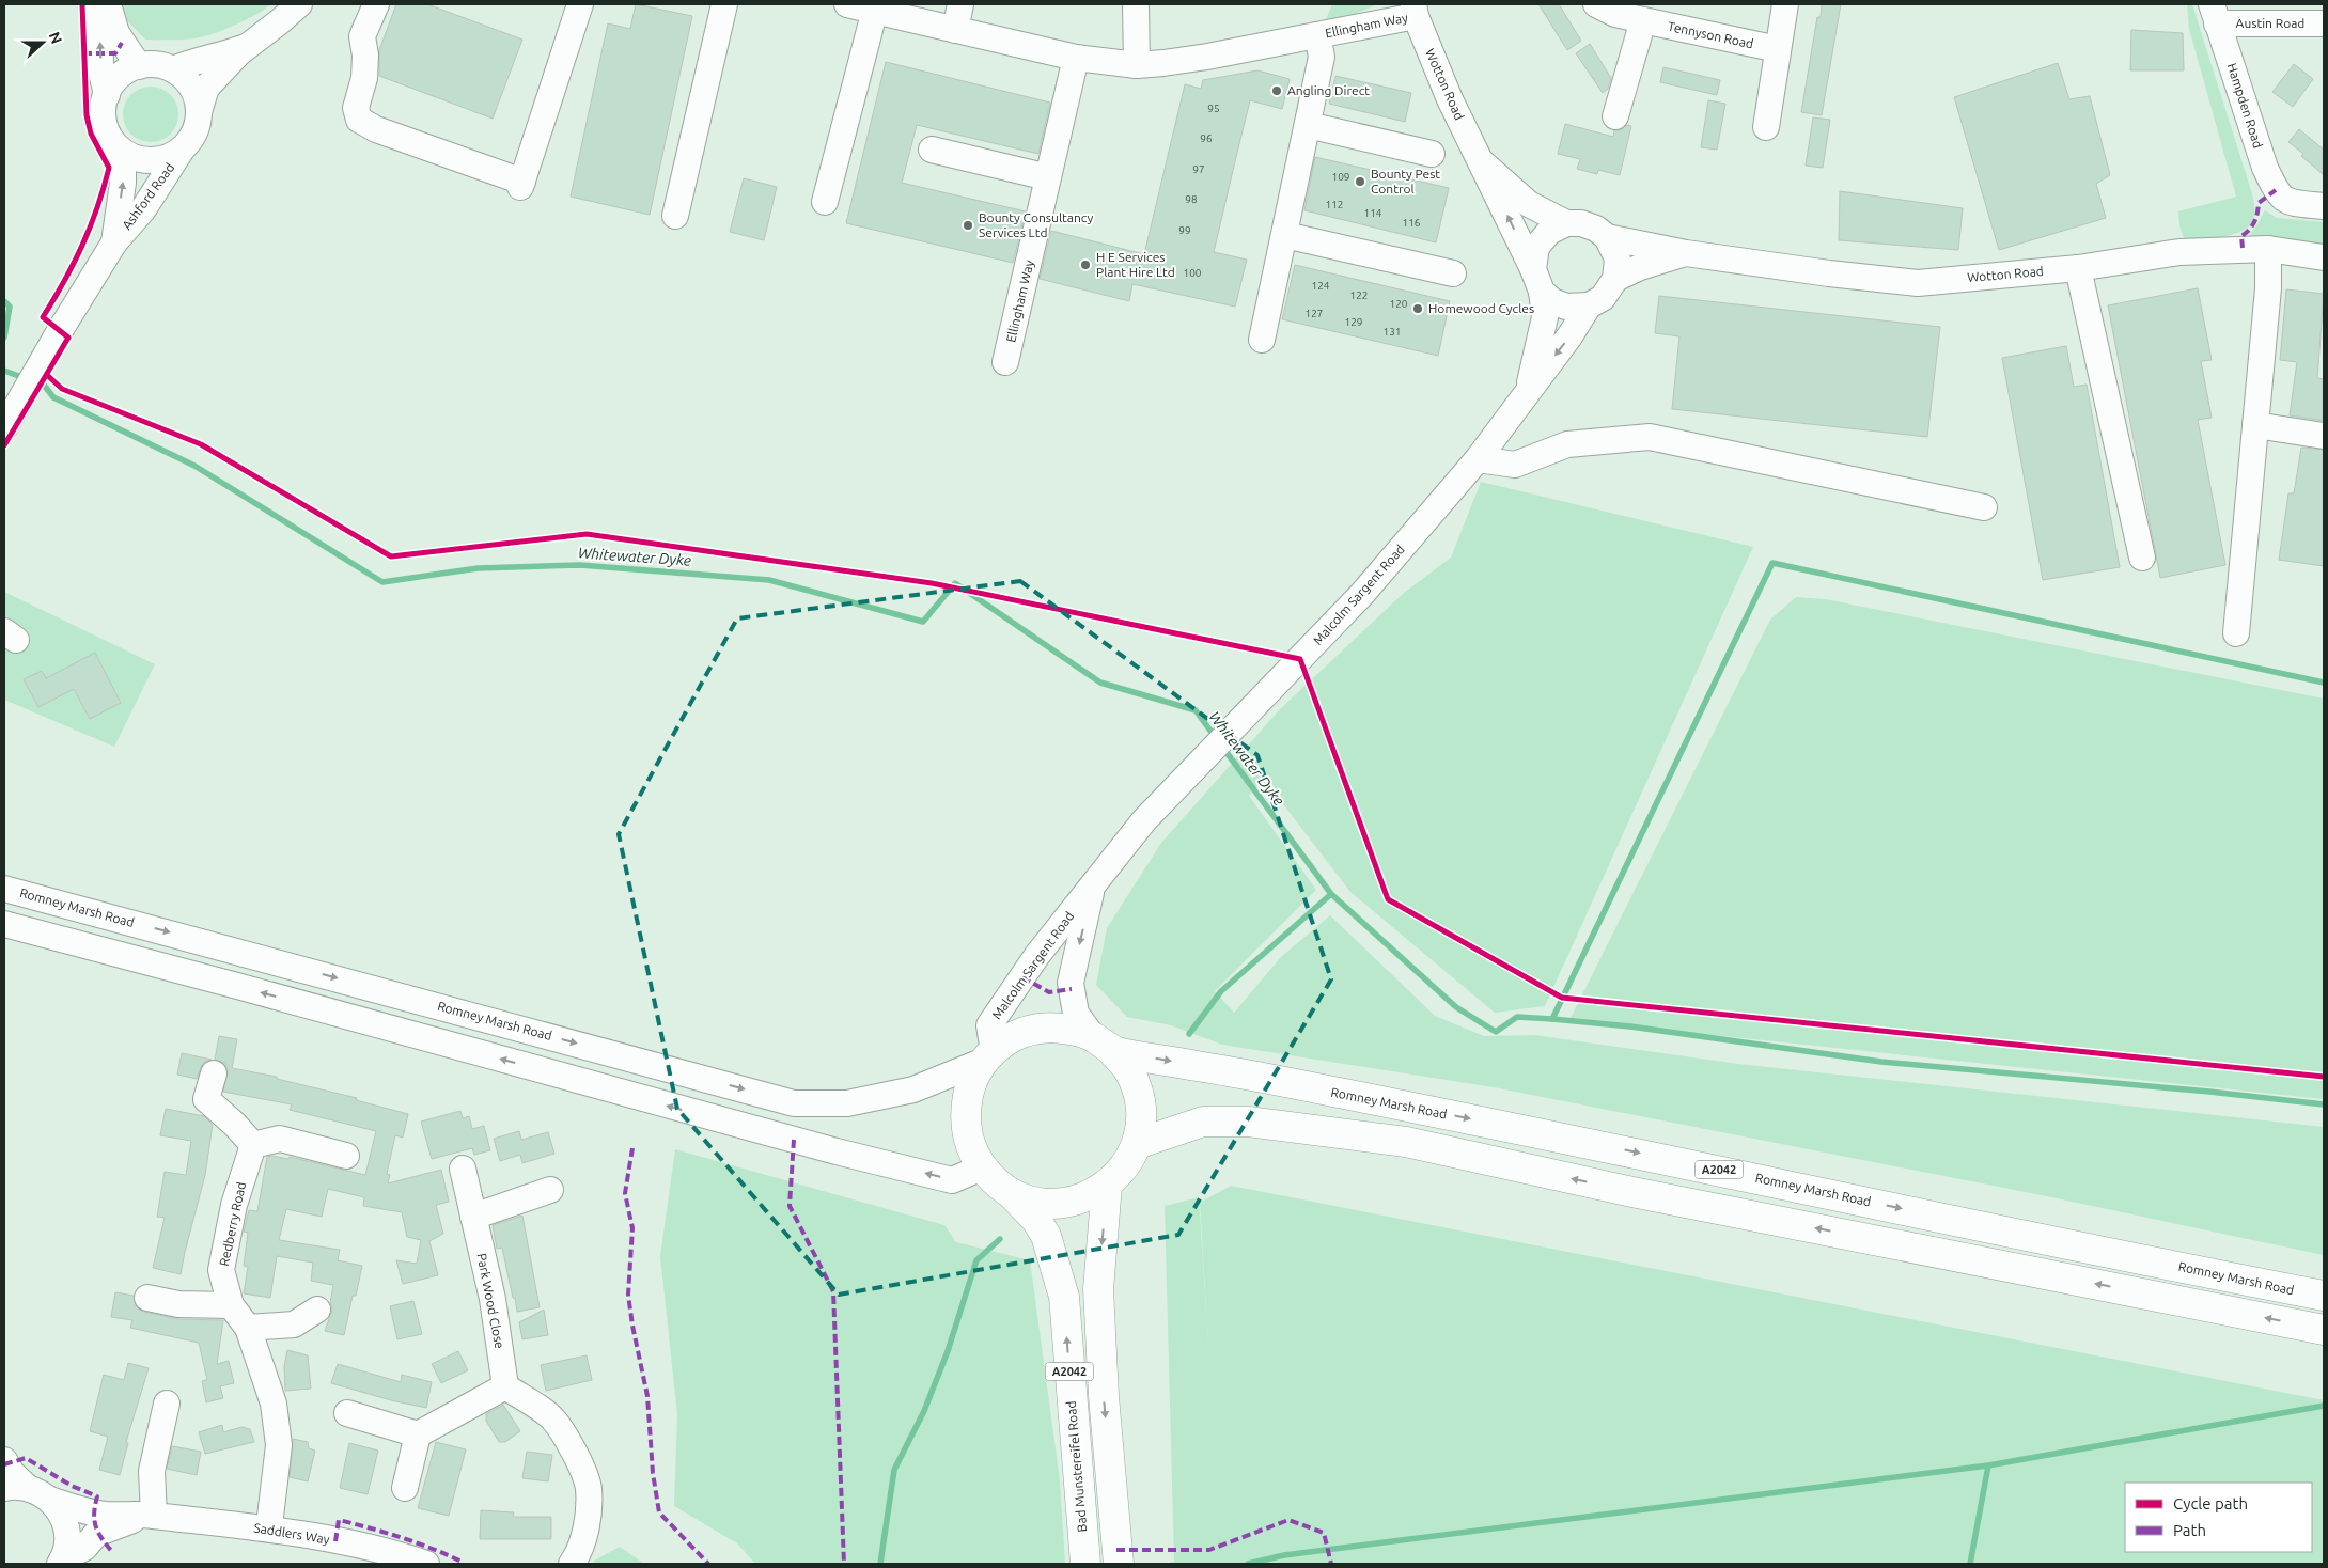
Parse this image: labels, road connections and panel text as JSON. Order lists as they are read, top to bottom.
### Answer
{
  "streets": {
    "main road": ["Romney Marsh Road", "A2042", "Bad Munstereifel Road"],
    "street": [
      "Austin Road",
      "Ellingham Way",
      "Tennyson Road",
      "Wotton Road",
      "Hampden Road",
      "Ashford Road",
      "Malcolm Sargent Road",
      "Redberry Road",
      "Park Wood Close",
      "Saddlers Way"
    ]
  },
  "crossings": [
    ["Austin Road", "Hampden Road"],
    ["Ellingham Way", "Wotton Road"],
    ["Wotton Road", "Malcolm Sargent Road"],
    ["Malcolm Sargent Road", "Romney Marsh Road"],
    ["Malcolm Sargent Road", "A2042"],
    ["Malcolm Sargent Road", "Bad Munstereifel Road"],
    ["Romney Marsh Road", "A2042"],
    ["Romney Marsh Road", "Bad Munstereifel Road"],
    ["A2042", "Bad Munstereifel Road"],
    ["Redberry Road", "Saddlers Way"]
  ],
  "water": ["Whitewater Dyke"],
  "places": [
    "Angling Direct",
    "Bounty Pest Control",
    "Bounty Consultancy Services Ltd",
    "H E Services Plant Hire Ltd",
    "Homewood Cycles"
  ],
  "house_numbers": [
    "95",
    "96",
    "97",
    "109",
    "98",
    "112",
    "114",
    "116",
    "99",
    "100",
    "124",
    "122",
    "120",
    "127",
    "129",
    "131"
  ],
  "legend": ["Cycle path", "Path"],
  "north": "right"
}
